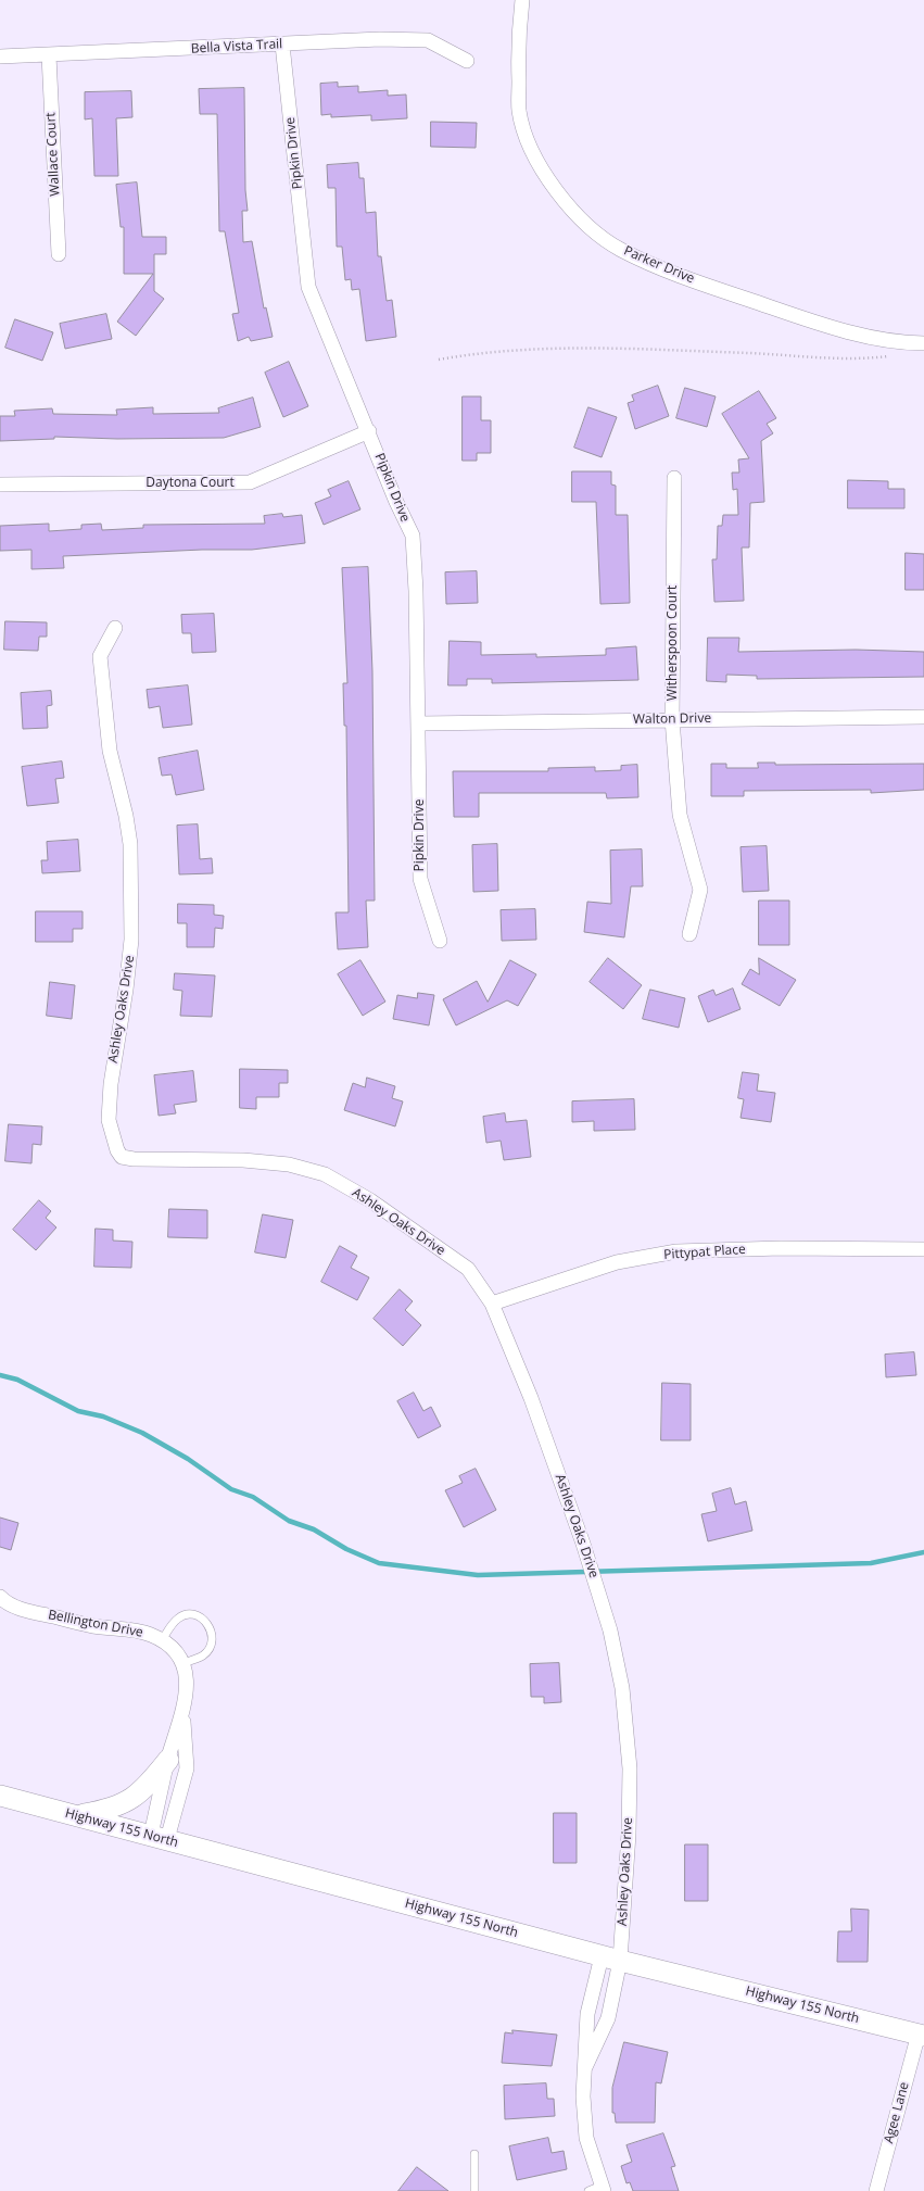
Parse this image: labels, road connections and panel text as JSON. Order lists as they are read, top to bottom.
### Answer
{
  "streets": {
    "main road": ["Highway 155 North"],
    "street": [
      "Bella Vista Trail",
      "Pipkin Drive",
      "Wallace Court",
      "Parker Drive",
      "Daytona Court",
      "Witherspoon Court",
      "Walton Drive",
      "Ashley Oaks Drive",
      "Pittypat Place",
      "Bellington Drive",
      "Agee Lane"
    ]
  },
  "crossings": [
    ["Bella Vista Trail", "Pipkin Drive"],
    ["Bella Vista Trail", "Wallace Court"],
    ["Pipkin Drive", "Daytona Court"],
    ["Pipkin Drive", "Walton Drive"],
    ["Witherspoon Court", "Walton Drive"],
    ["Ashley Oaks Drive", "Pittypat Place"],
    ["Ashley Oaks Drive", "Highway 155 North"],
    ["Bellington Drive", "Highway 155 North"],
    ["Highway 155 North", "Agee Lane"]
  ]
}
